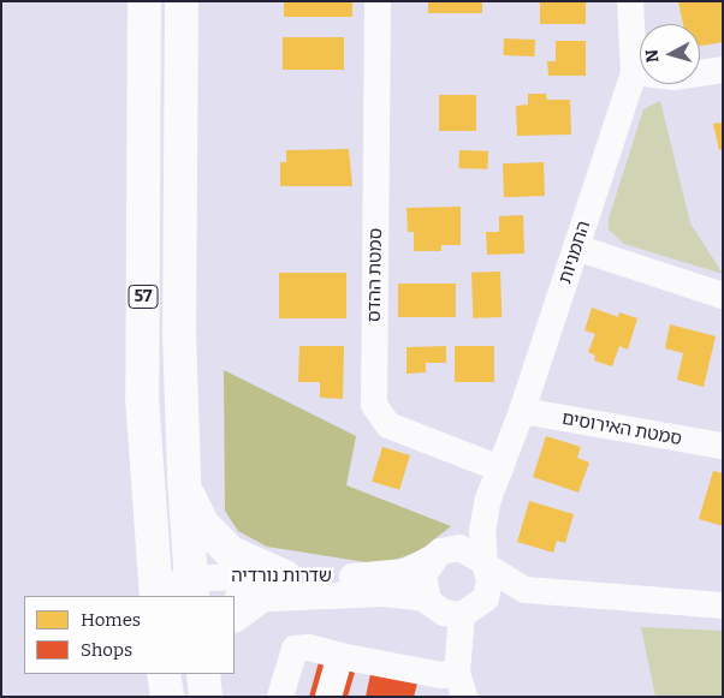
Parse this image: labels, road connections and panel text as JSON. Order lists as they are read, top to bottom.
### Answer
{
  "streets": {
    "highway": ["57"],
    "street": [
      "החמניות",
      "סמטת ההדס",
      "סמטת האירוסים",
      "שדרות נורדיה"
    ]
  },
  "crossings": [
    ["החמניות", "סמטת ההדס"],
    ["החמניות", "סמטת האירוסים"],
    ["החמניות", "שדרות נורדיה"],
    ["57", "שדרות נורדיה"]
  ],
  "legend": ["Homes", "Shops"],
  "north": "left"
}
